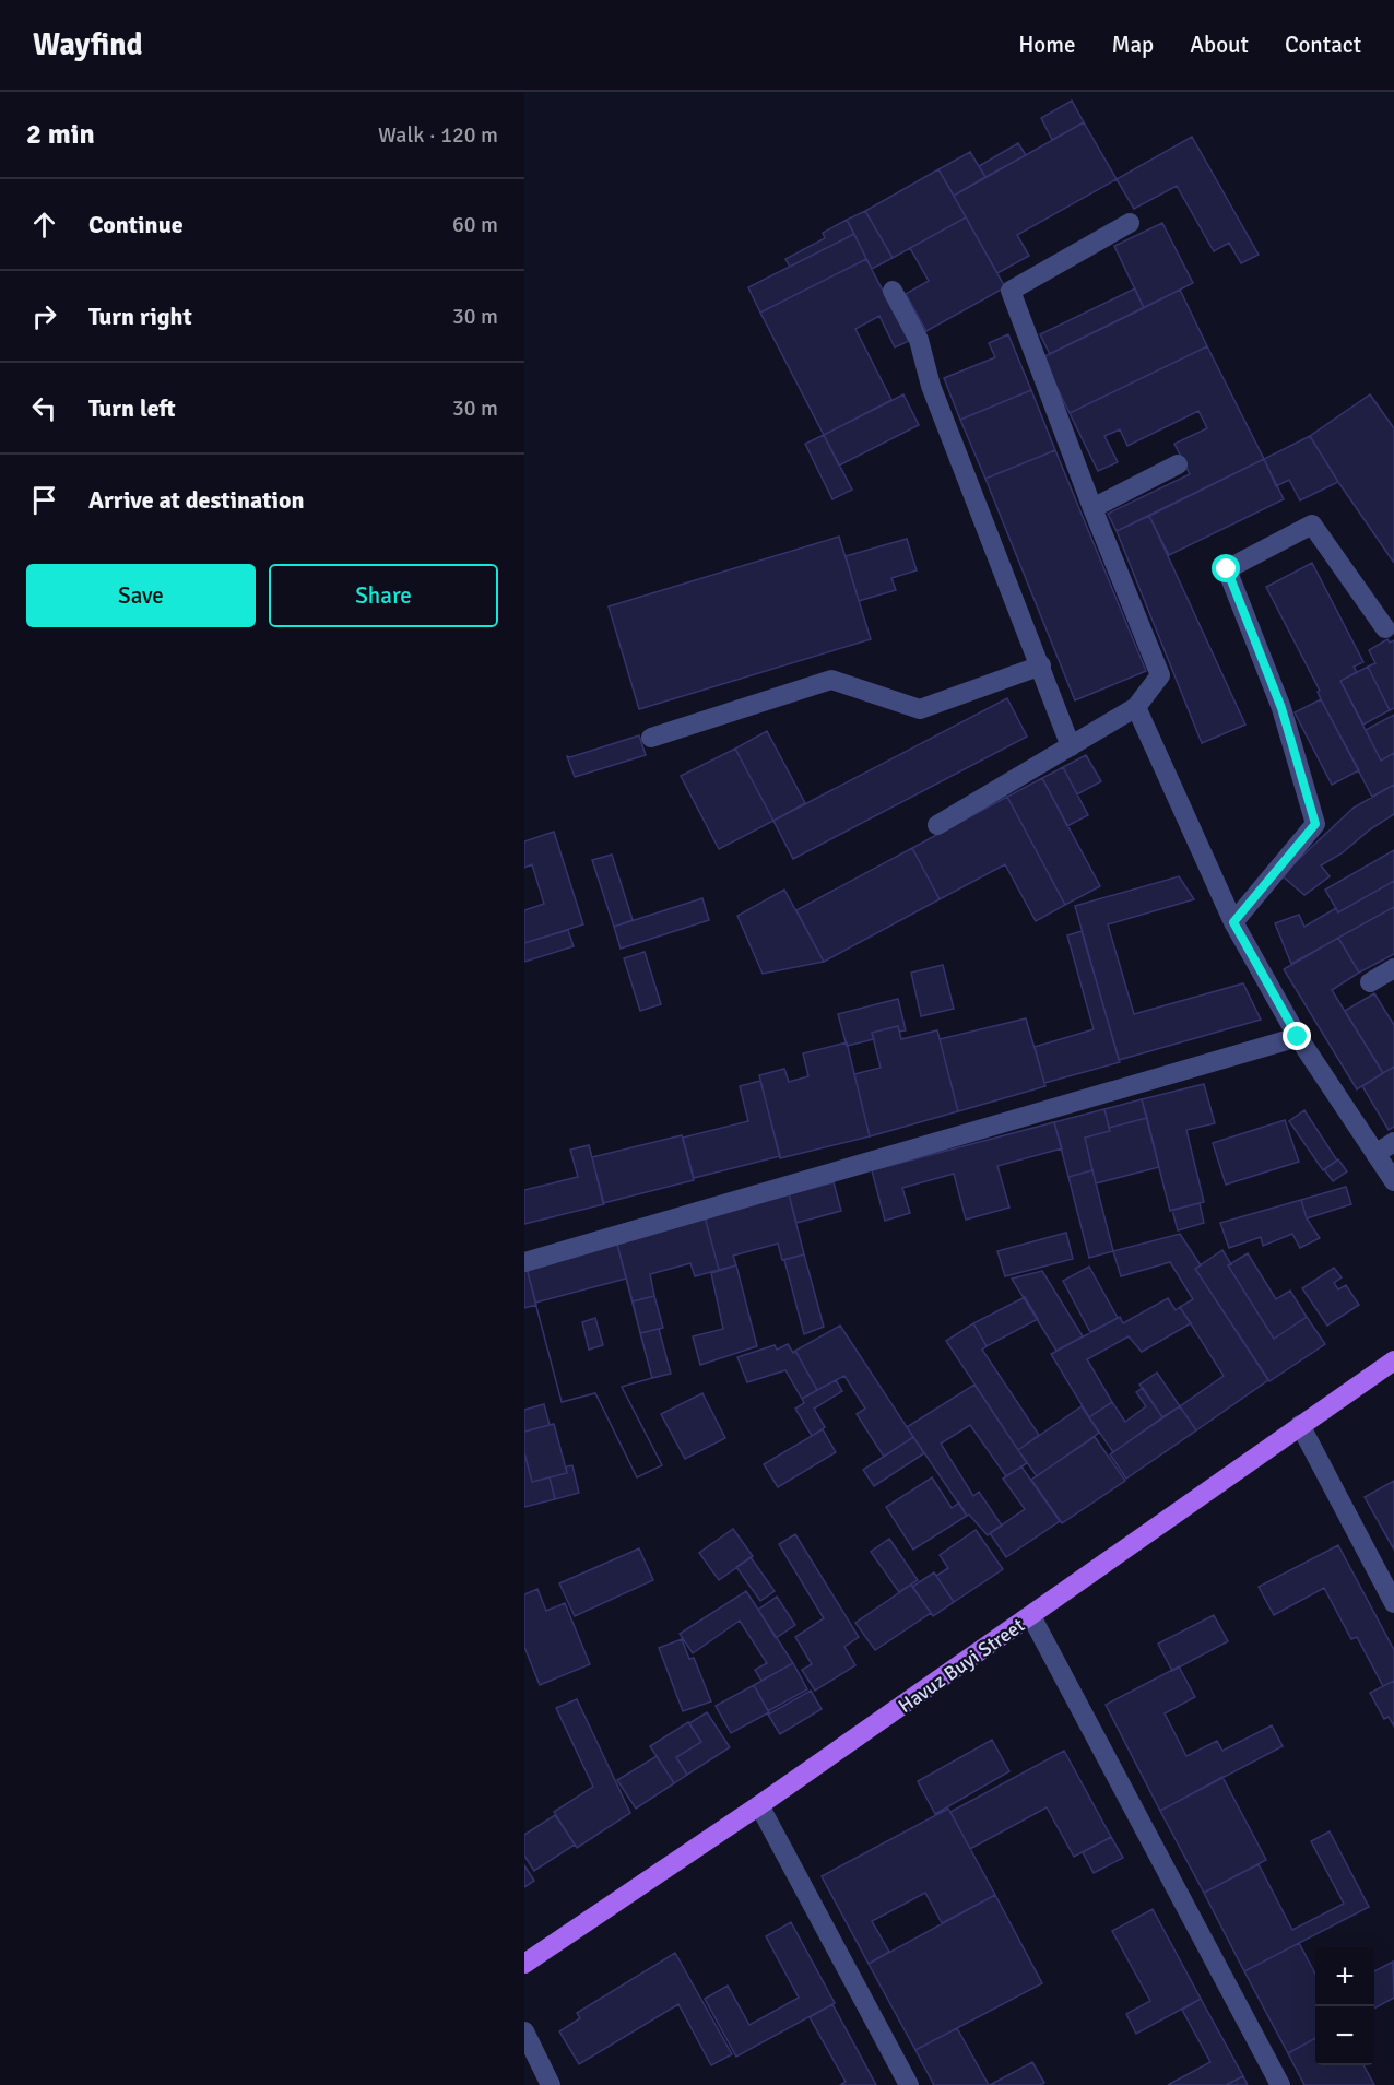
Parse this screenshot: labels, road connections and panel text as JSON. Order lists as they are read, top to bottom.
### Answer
{
  "streets": {
    "main road": ["Havuz Buyi Street"]
  },
  "page": {
    "header": "Wayfind",
    "nav": [
      "Home",
      "Map",
      "About",
      "Contact"
    ],
    "heading": ["2 min", "Walk · 120 m"],
    "list": [
      ["Continue", "60 m"],
      ["Turn right", "30 m"],
      ["Turn left", "30 m"],
      "Arrive at destination"
    ],
    "buttons": ["Save", "Share"],
    "map_buttons": ["+", "−"]
  }
}
